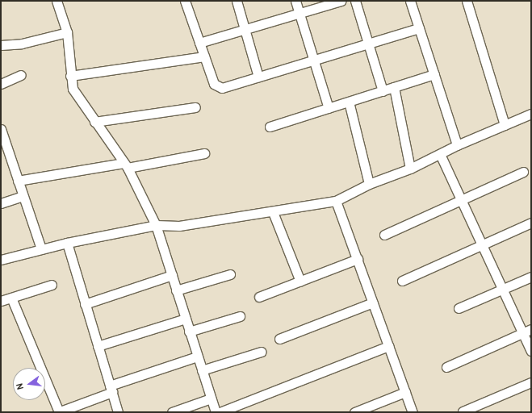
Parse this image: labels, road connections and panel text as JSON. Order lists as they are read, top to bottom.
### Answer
{
  "north": "left"
}
